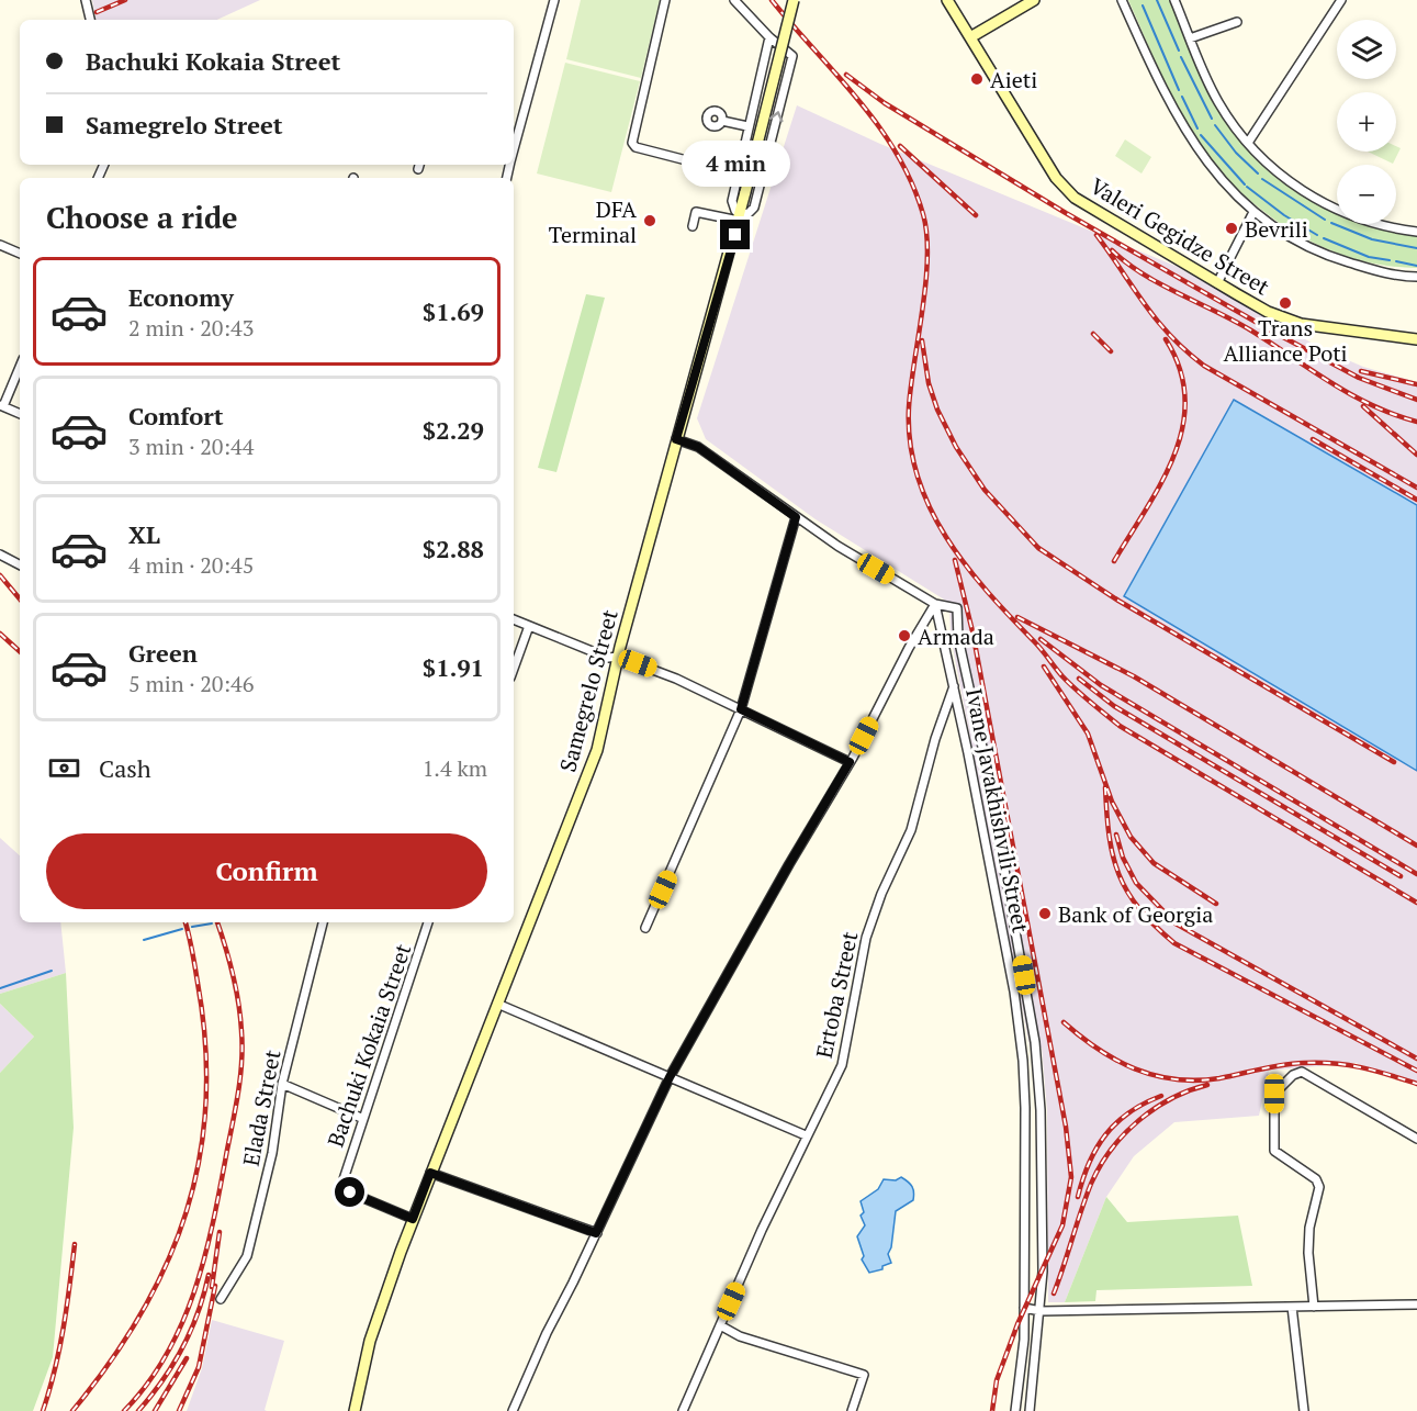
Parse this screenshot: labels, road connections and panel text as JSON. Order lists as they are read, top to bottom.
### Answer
{
  "streets": {
    "main road": ["Valeri Gegidze Street", "Samegrelo Street"],
    "street": [
      "Ivane Javakhishvili Street",
      "Ertoba Street",
      "Bachuki Kokaia Street",
      "Elada Street"
    ]
  },
  "crossings": [
    ["Samegrelo Street", "Bachuki Kokaia Street"],
    ["Ivane Javakhishvili Street", "Ertoba Street"]
  ],
  "places": [
    "Aieti",
    "DFA Terminal",
    "Bevrili",
    "Trans Alliance Poti",
    "Armada",
    "Bank of Georgia"
  ],
  "page": {
    "map_buttons": ["+", "−"],
    "banner": ["Bachuki Kokaia Street", "Samegrelo Street"],
    "bubble": "4 min",
    "heading": "Choose a ride",
    "list": [
      {
        "name": "Economy",
        "note": "2 min · 20:43",
        "value": "$1.69"
      },
      {
        "name": "Comfort",
        "note": "3 min · 20:44",
        "value": "$2.29"
      },
      {
        "name": "XL",
        "note": "4 min · 20:45",
        "value": "$2.88"
      },
      {
        "name": "Green",
        "note": "5 min · 20:46",
        "value": "$1.91"
      }
    ],
    "pay": ["Cash", "1.4 km"],
    "buttons": "Confirm"
  }
}
